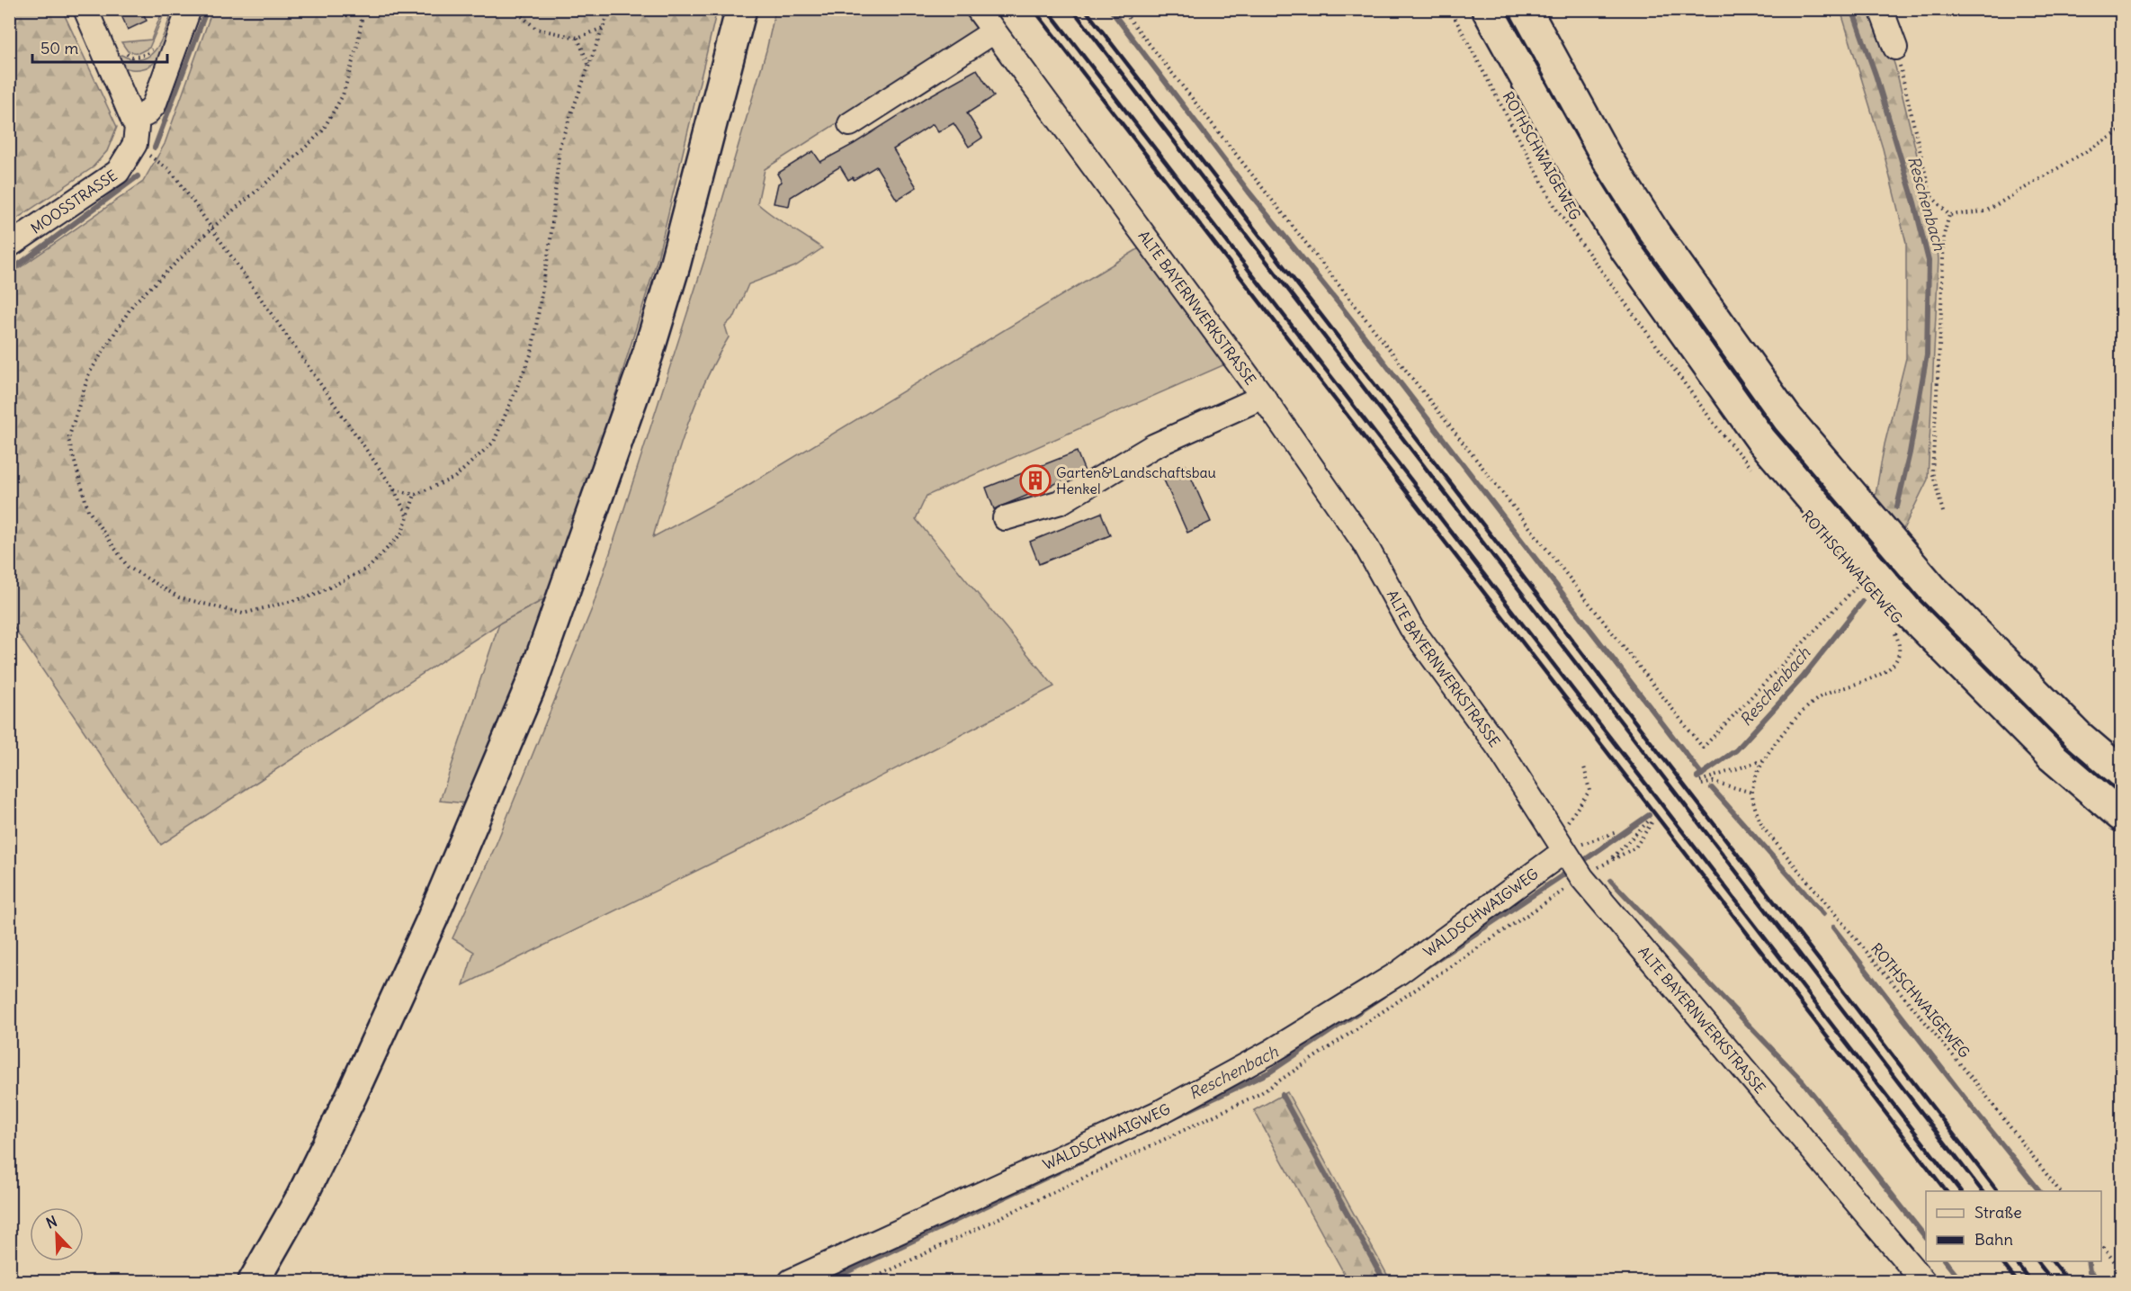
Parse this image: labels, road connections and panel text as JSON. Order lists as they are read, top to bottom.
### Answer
{
  "streets": {
    "street": ["MOOSSTRASSE", "ALTE BAYERNWERKSTRASSE", "WALDSCHWAIGWEG"],
    "path": ["ROTHSCHWAIGEWEG"]
  },
  "crossings": [
    ["ALTE BAYERNWERKSTRASSE", "WALDSCHWAIGWEG"]
  ],
  "water": ["Reschenbach"],
  "places": {
    "building": ["Garten&Landschaftsbau Henkel"]
  },
  "legend": ["Straße", "Bahn"],
  "scale_bar": "50 m",
  "north": "top left"
}
